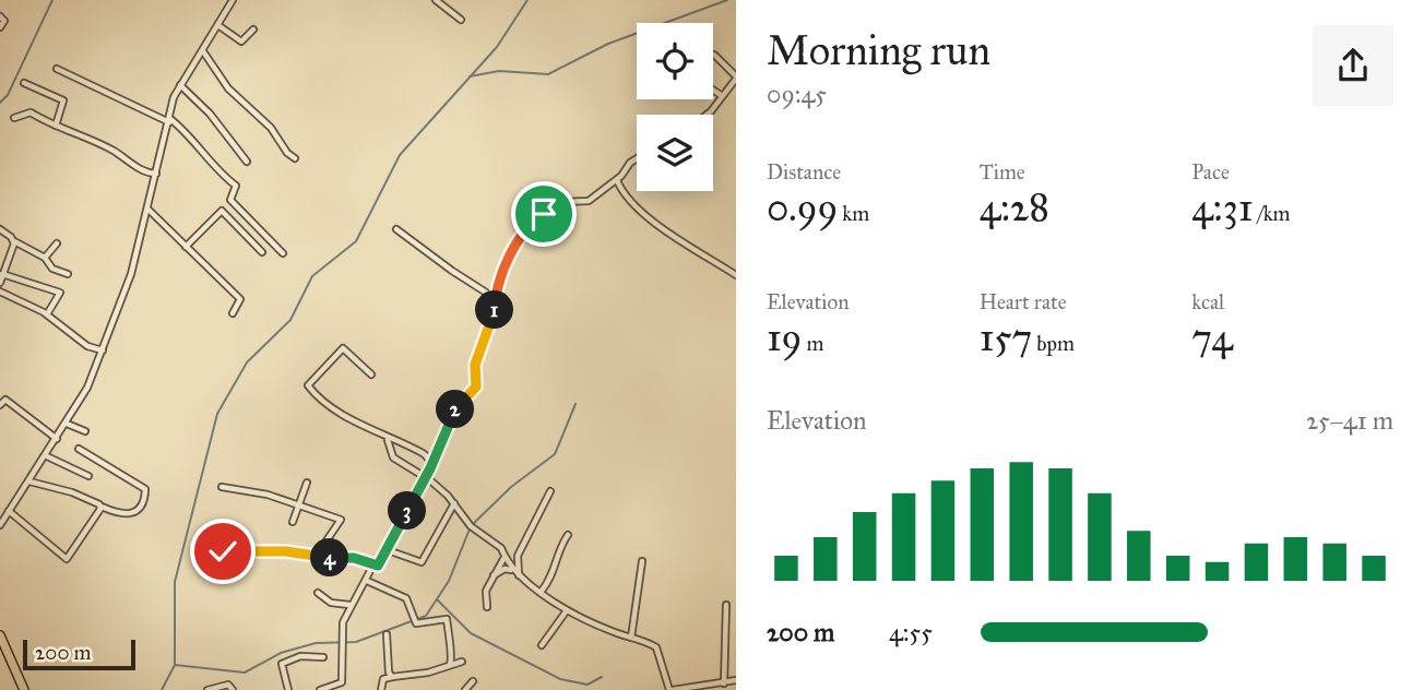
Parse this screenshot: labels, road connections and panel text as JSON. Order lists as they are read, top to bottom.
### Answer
{
  "scale_bar": "200 m",
  "page": {
    "heading": ["Morning run", "09:45"],
    "stats": [
      ["Distance", "0.99 km"],
      ["Time", "4:28"],
      ["Pace", "4:31 /km"],
      ["Elevation", "19 m"],
      ["Heart rate", "157 bpm"],
      ["kcal", "74"]
    ],
    "pins": [
      "1",
      "2",
      "3",
      "4"
    ],
    "chart": ["Elevation", "25–41 m"],
    "list": [
      {
        "name": "200 m",
        "note": "4:55"
      }
    ],
    "scale": "200 m"
  }
}
